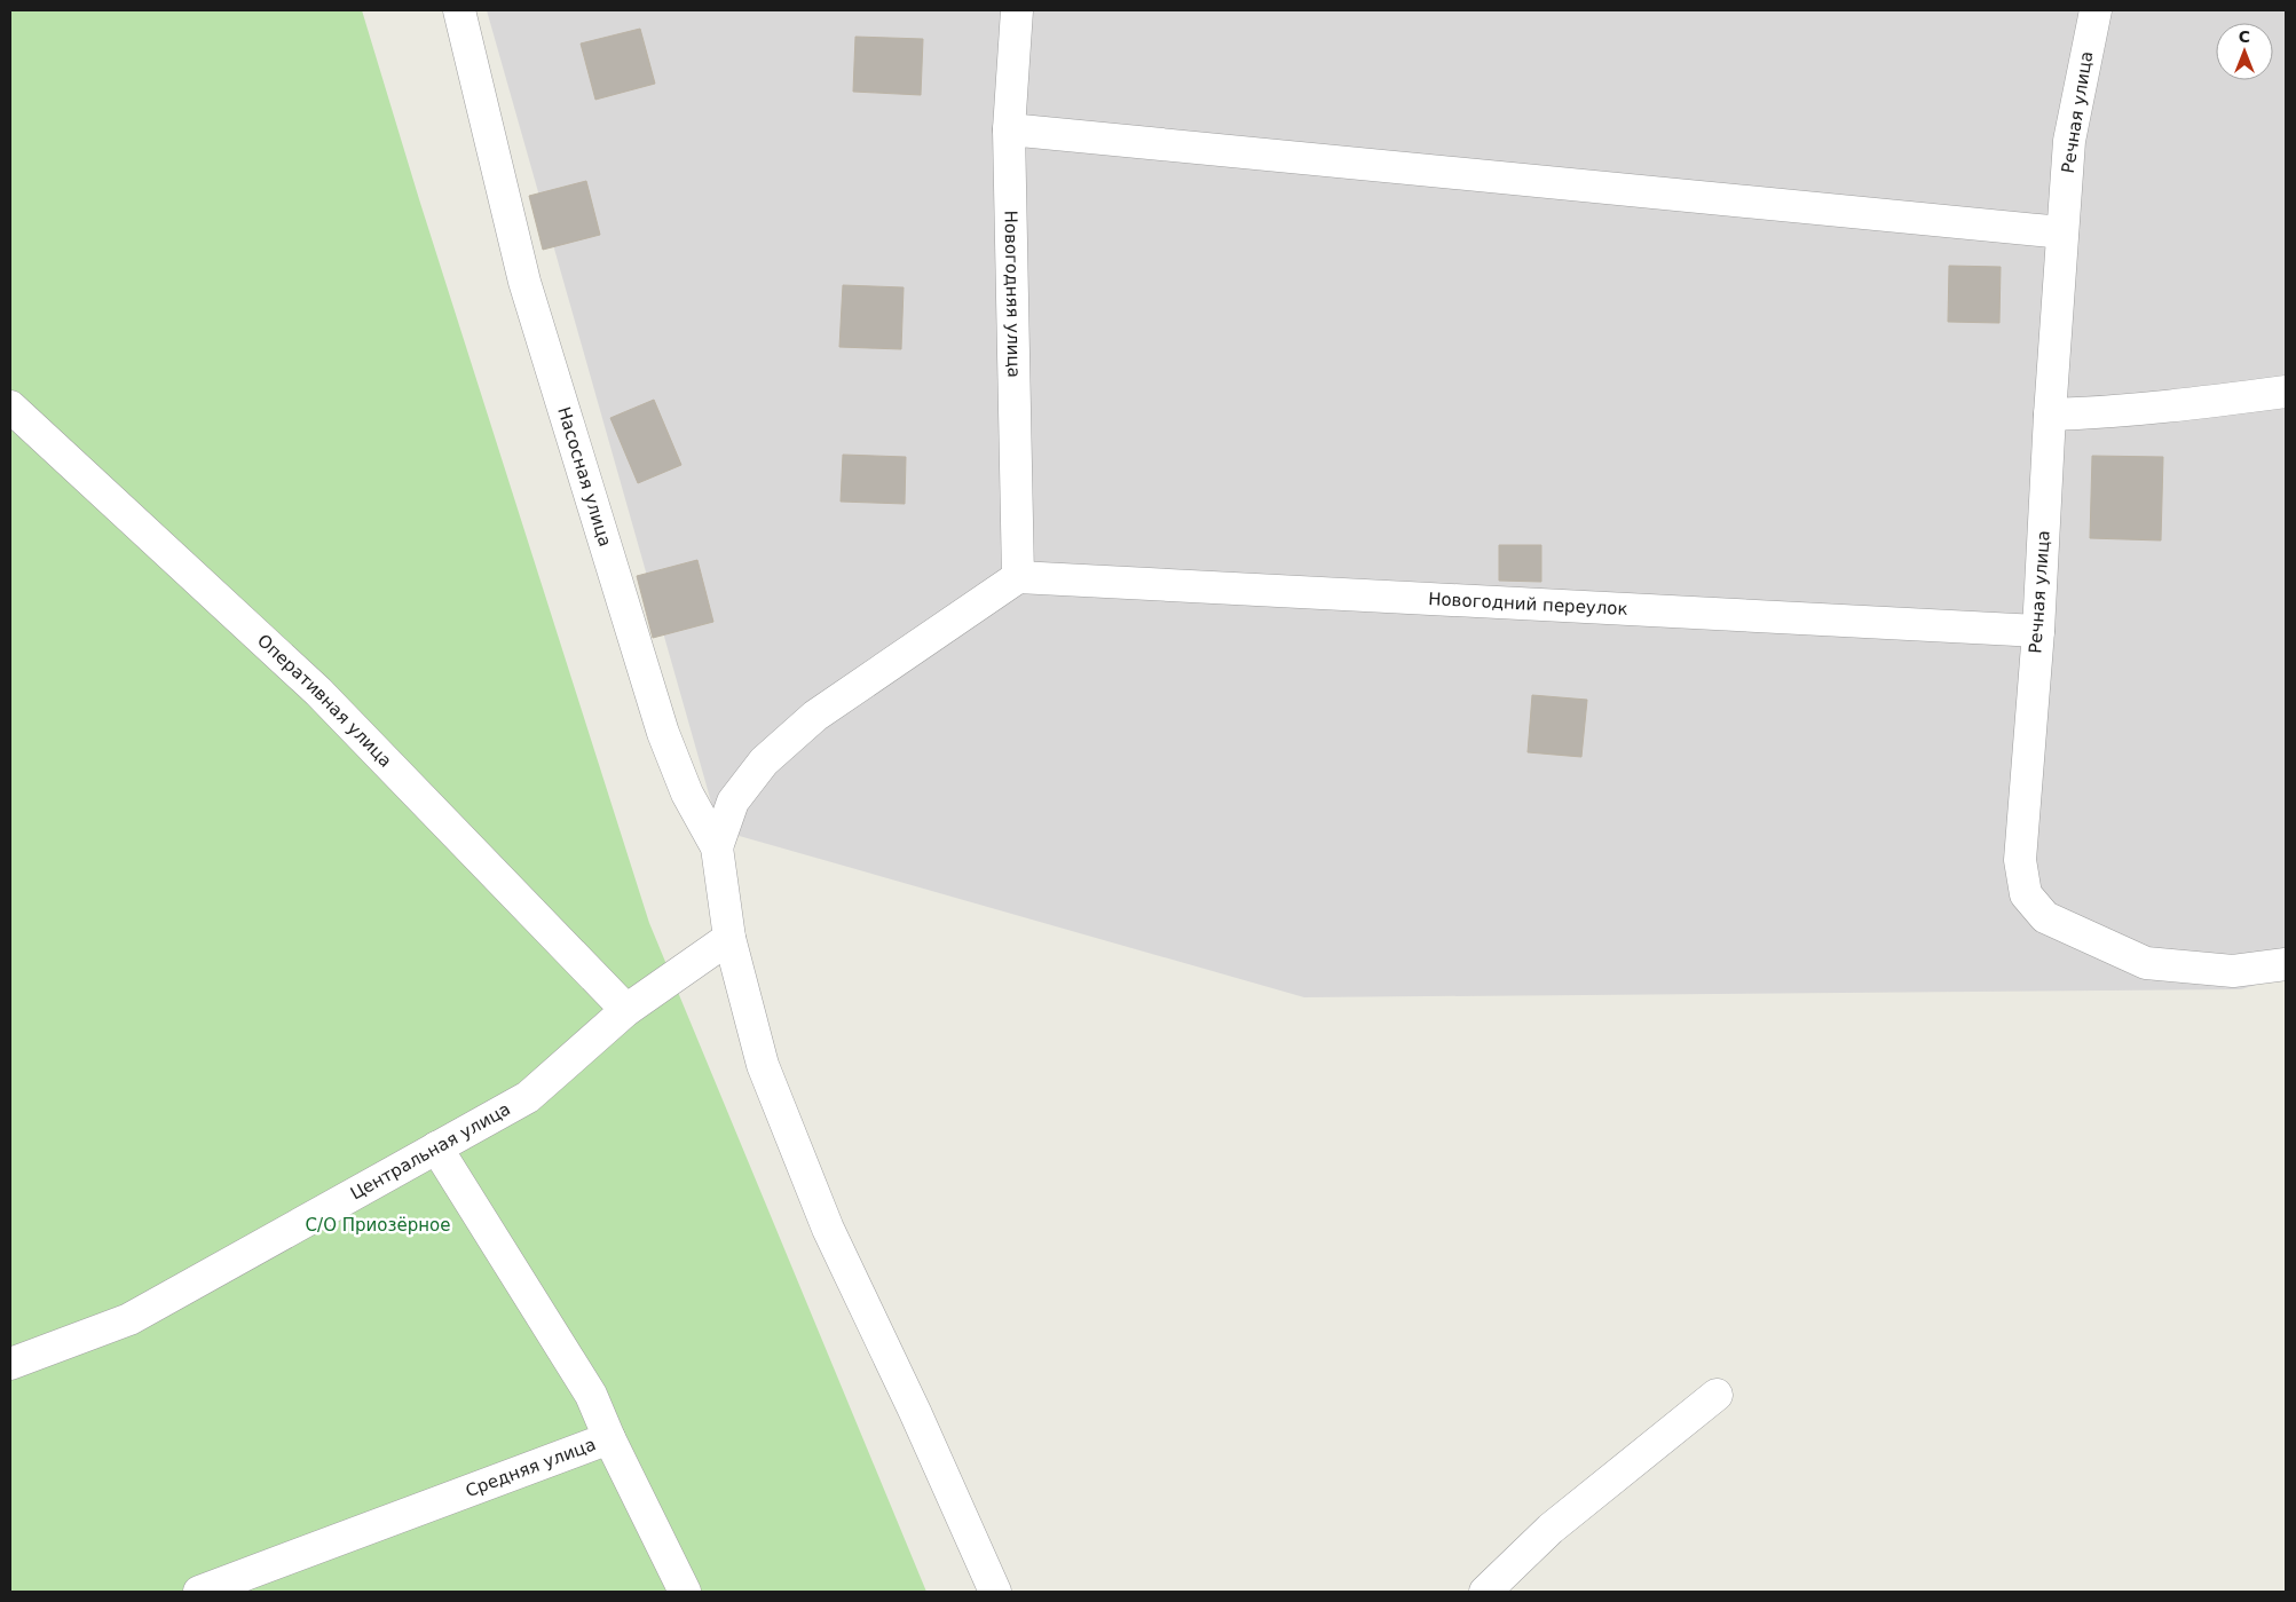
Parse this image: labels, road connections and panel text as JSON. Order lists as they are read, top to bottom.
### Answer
{
  "streets": {
    "street": [
      "Речная улица",
      "Новогодняя улица",
      "Насосная улица",
      "Новогодний переулок",
      "Оперативная улица",
      "Центральная улица",
      "Средняя улица"
    ]
  },
  "crossings": [
    ["Речная улица", "Новогодний переулок"],
    ["Новогодняя улица", "Новогодний переулок"],
    ["Насосная улица", "Центральная улица"],
    ["Оперативная улица", "Центральная улица"],
    ["Центральная улица", "Средняя улица"]
  ],
  "parks": ["С/О Приозёрное"],
  "north": "top"
}
